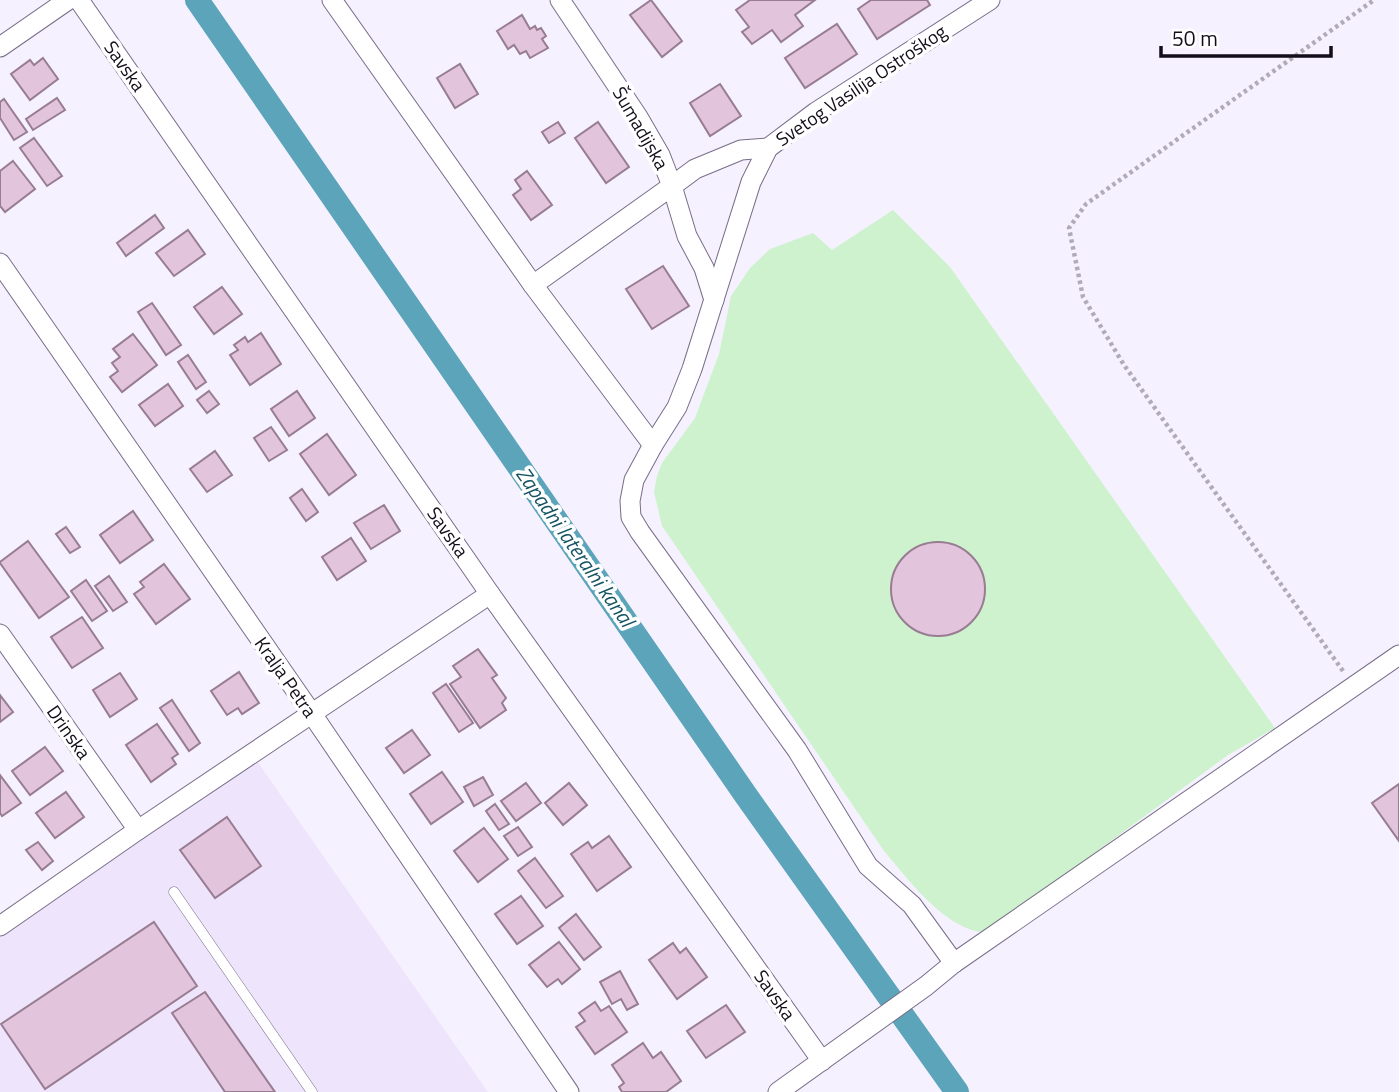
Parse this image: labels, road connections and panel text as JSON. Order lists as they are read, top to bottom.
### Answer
{
  "streets": {
    "street": [
      "Savska",
      "Svetog Vasilija Ostroškog",
      "Šumadijska",
      "Kralja Petra",
      "Drinska"
    ]
  },
  "water": ["Zapadni lateralni kanal"],
  "scale_bar": "50 m"
}
